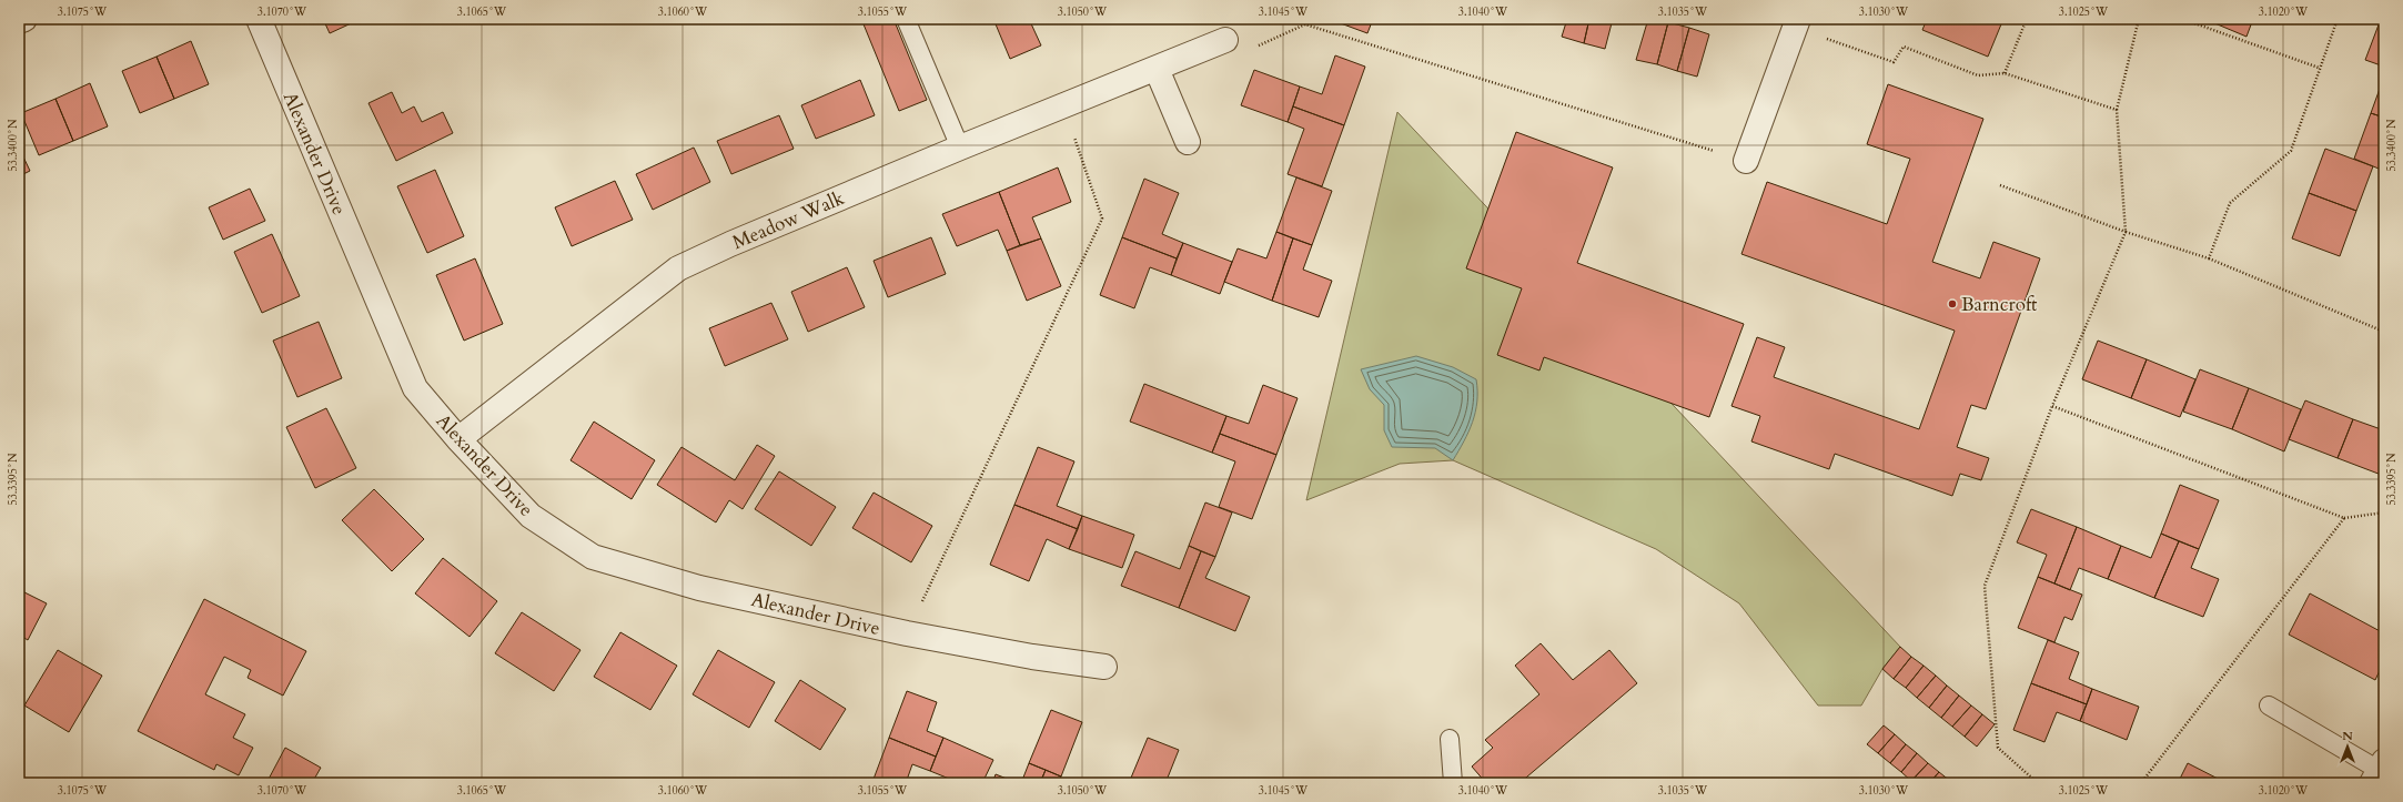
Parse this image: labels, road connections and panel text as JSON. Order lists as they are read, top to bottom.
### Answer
{
  "streets": {
    "street": ["Alexander Drive", "Meadow Walk"]
  },
  "crossings": [
    ["Alexander Drive", "Meadow Walk"]
  ],
  "places": ["Barncroft"],
  "north": "top",
  "coordinates": [
    "3.1075°W",
    "3.1070°W",
    "3.1065°W",
    "3.1060°W",
    "3.1055°W",
    "3.1050°W",
    "3.1045°W",
    "3.1040°W",
    "3.1035°W",
    "3.1030°W",
    "3.1025°W",
    "3.1020°W",
    "53.3400°N",
    "53.3395°N"
  ]
}
